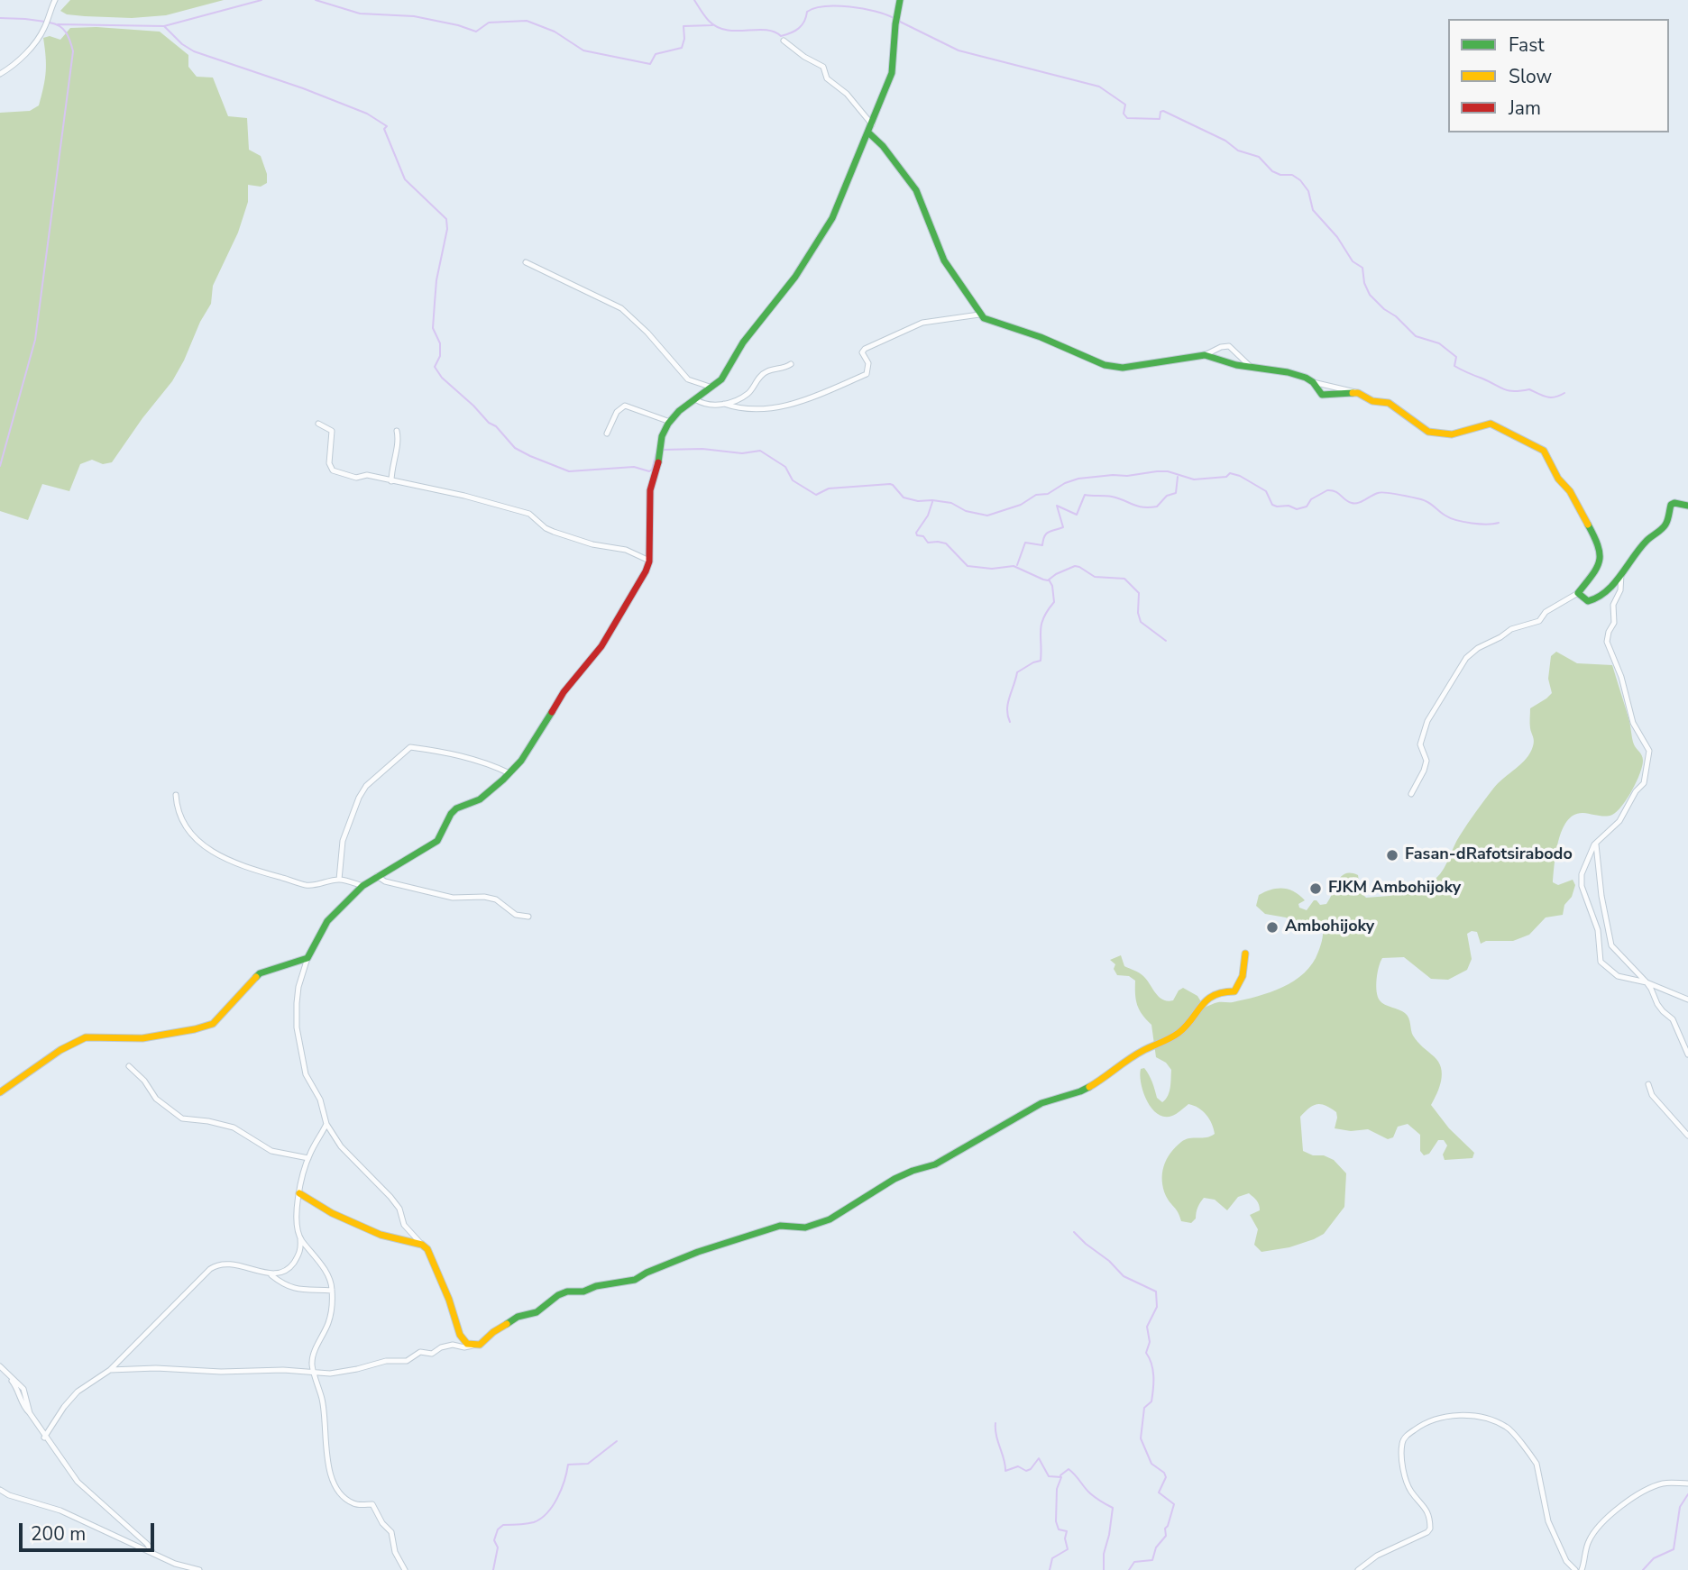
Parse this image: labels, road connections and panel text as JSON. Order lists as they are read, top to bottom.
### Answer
{
  "places": ["Fasan-dRafotsirabodo", "FJKM Ambohijoky", "Ambohijoky"],
  "legend": ["Fast", "Slow", "Jam"],
  "scale_bar": "200 m"
}
